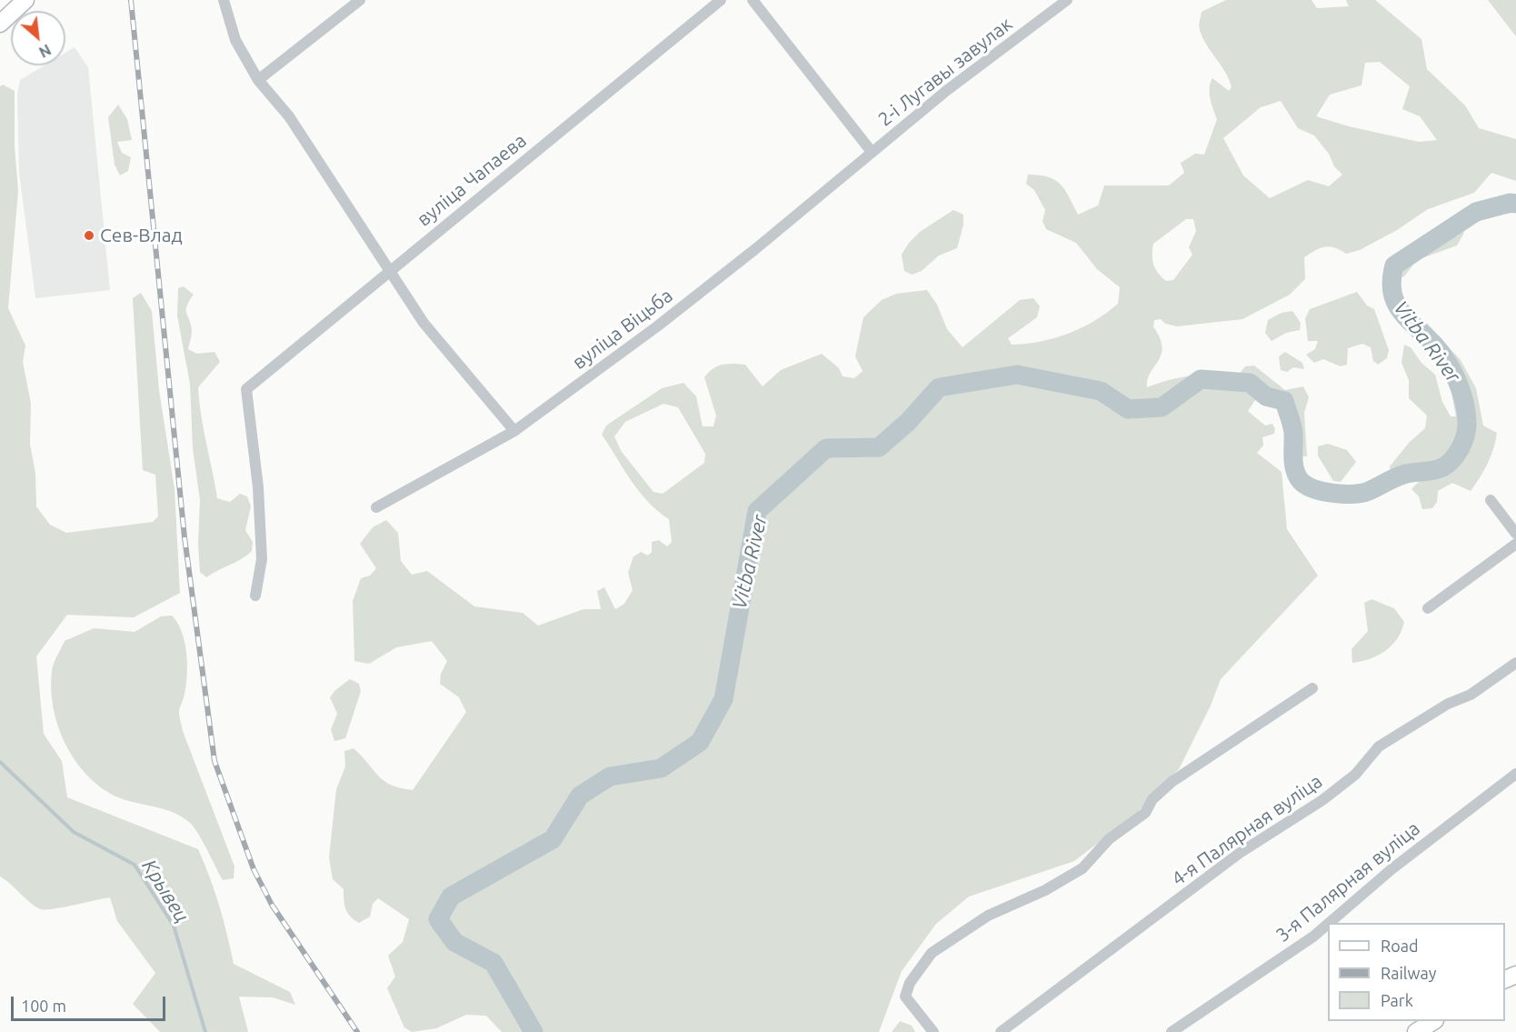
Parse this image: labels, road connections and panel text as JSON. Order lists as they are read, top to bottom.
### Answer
{
  "streets": {
    "street": [
      "2-і Лугавы завулак",
      "вуліца Чапаева",
      "вуліца Віцьба",
      "4-я Палярная вуліца",
      "3-я Палярная вуліца"
    ]
  },
  "crossings": [
    ["2-і Лугавы завулак", "вуліца Віцьба"]
  ],
  "water": ["Vitba River", "Крывец"],
  "places": ["Сев-Влад"],
  "legend": ["Road", "Railway", "Park"],
  "scale_bar": "100 m",
  "north": "bottom right"
}
